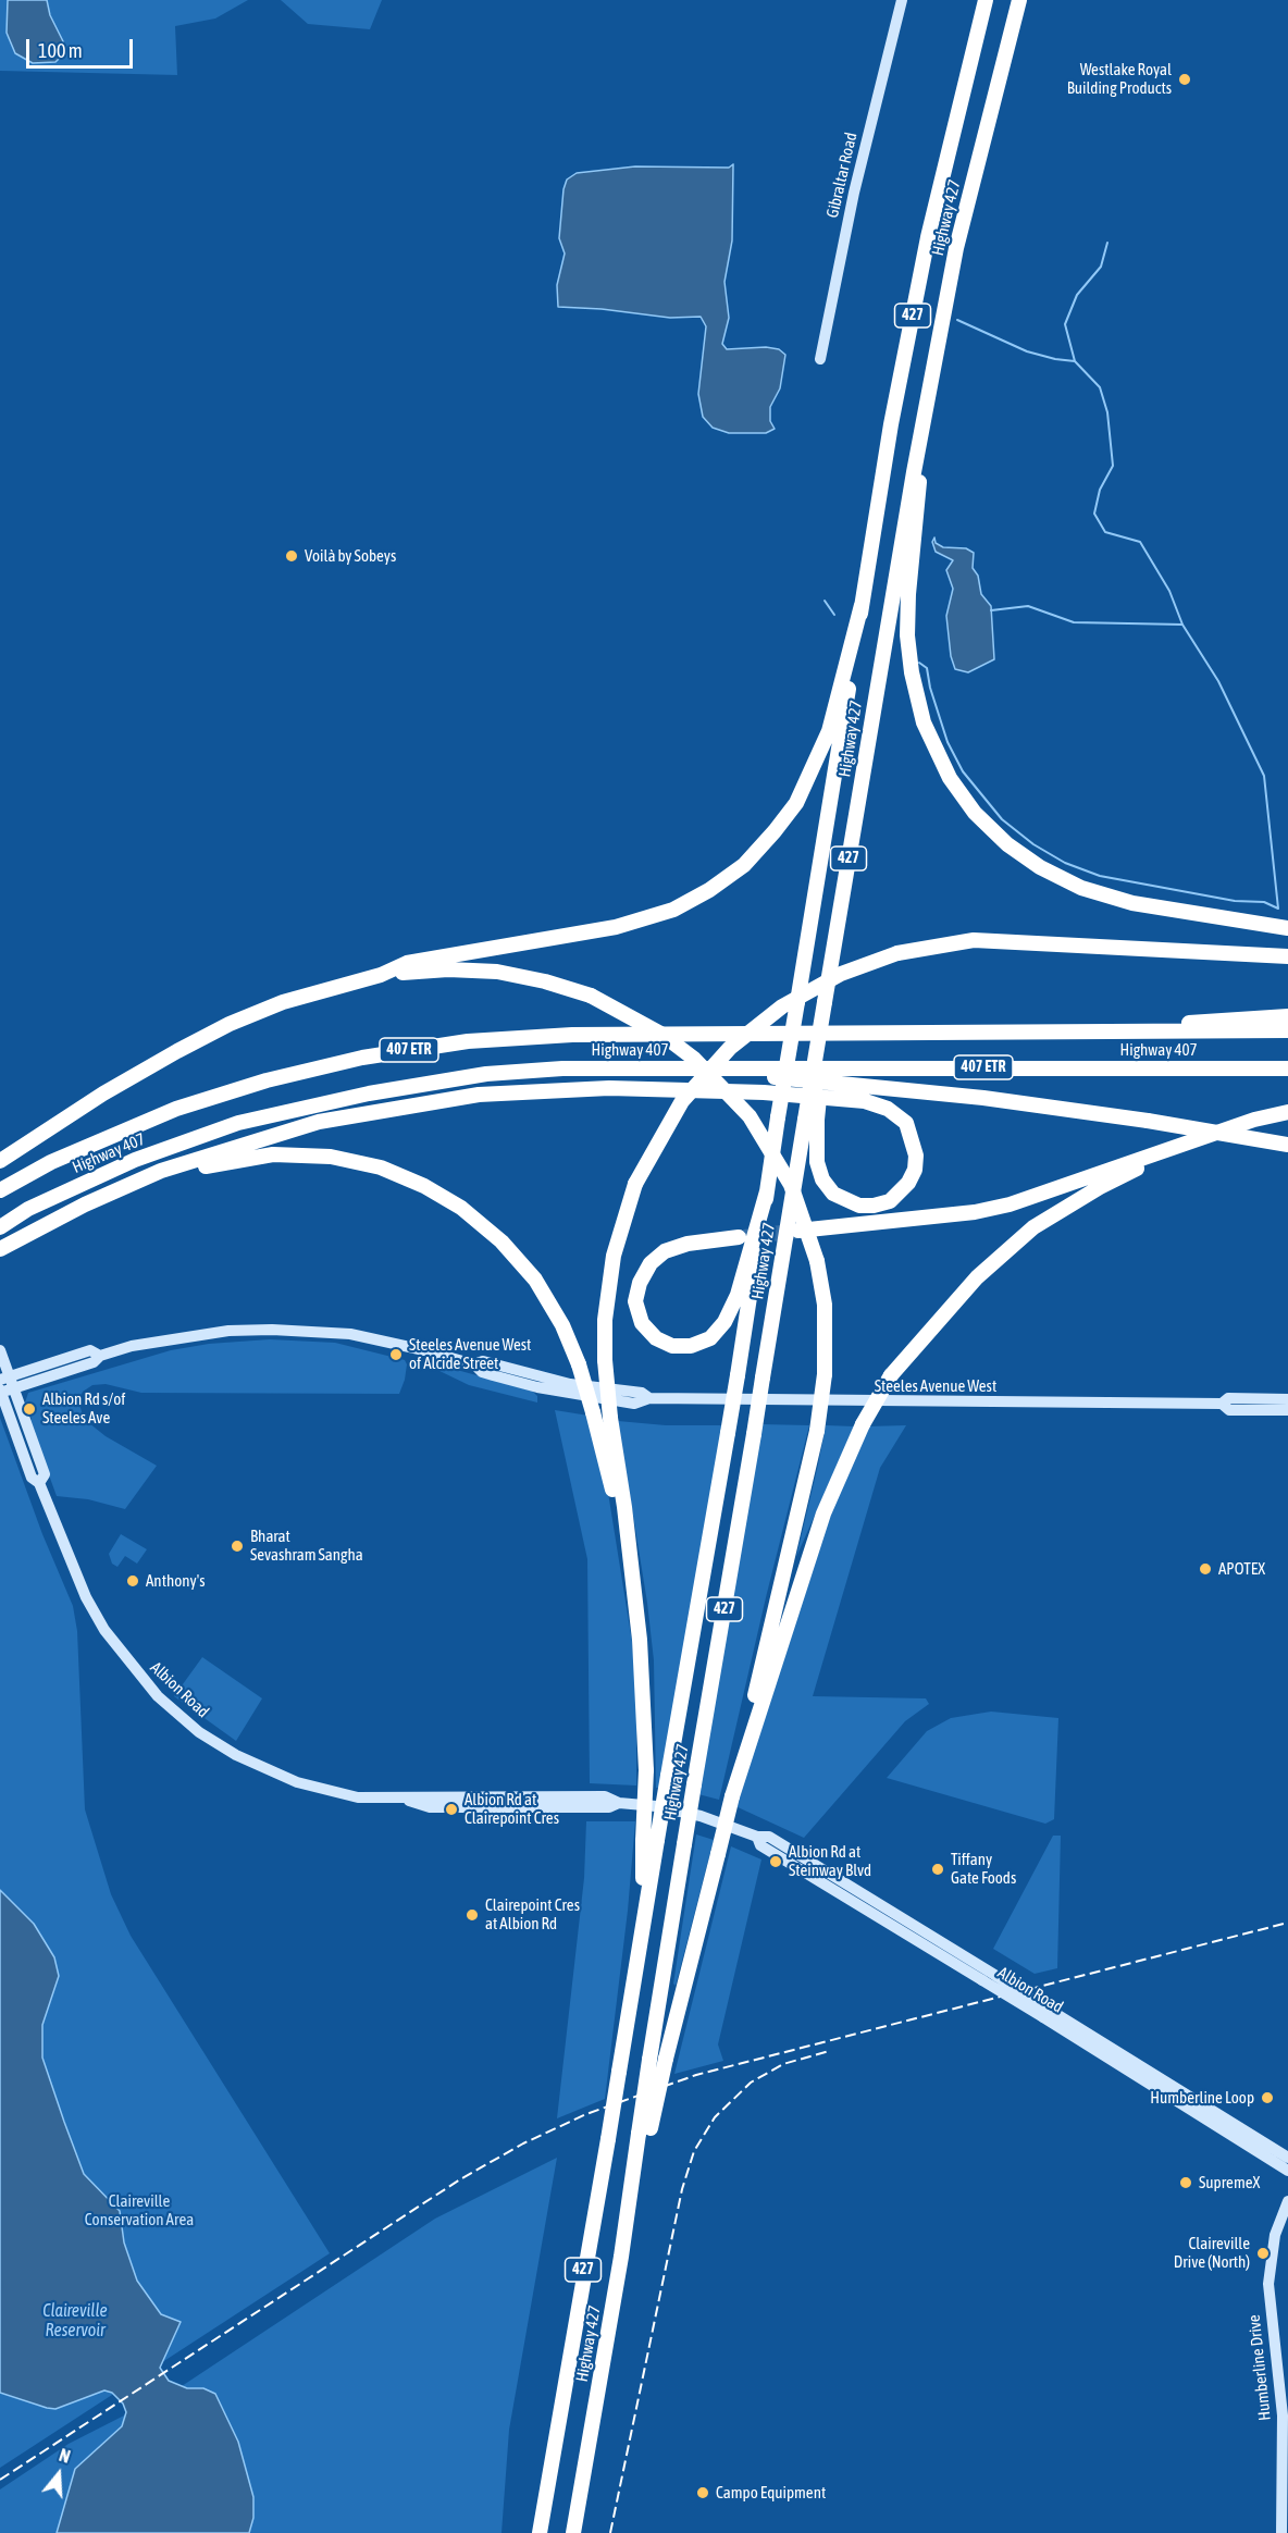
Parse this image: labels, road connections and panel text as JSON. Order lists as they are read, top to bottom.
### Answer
{
  "streets": {
    "highway": [
      "Highway 427",
      "427",
      "407 ETR",
      "Highway 407"
    ],
    "main road": [
      "Gibraltar Road",
      "Steeles Avenue West",
      "Albion Road",
      "Humberline Drive"
    ]
  },
  "crossings": [
    ["Steeles Avenue West", "Albion Road"]
  ],
  "water": ["Claireville Reservoir"],
  "parks": ["Claireville Conservation Area"],
  "places": [
    "Westlake Royal Building Products",
    "Voilà by Sobeys",
    "Steeles Avenue West of Alcide Street",
    "Albion Rd s/of Steeles Ave",
    "Bharat Sevashram Sangha",
    "APOTEX",
    "Anthony's",
    "Albion Rd at Clairepoint Cres",
    "Albion Rd at Steinway Blvd",
    "Tiffany Gate Foods",
    "Clairepoint Cres at Albion Rd",
    "Humberline Loop",
    "SupremeX",
    "Claireville Drive (North)",
    "Campo Equipment"
  ],
  "scale_bar": "100 m",
  "north": "top"
}
